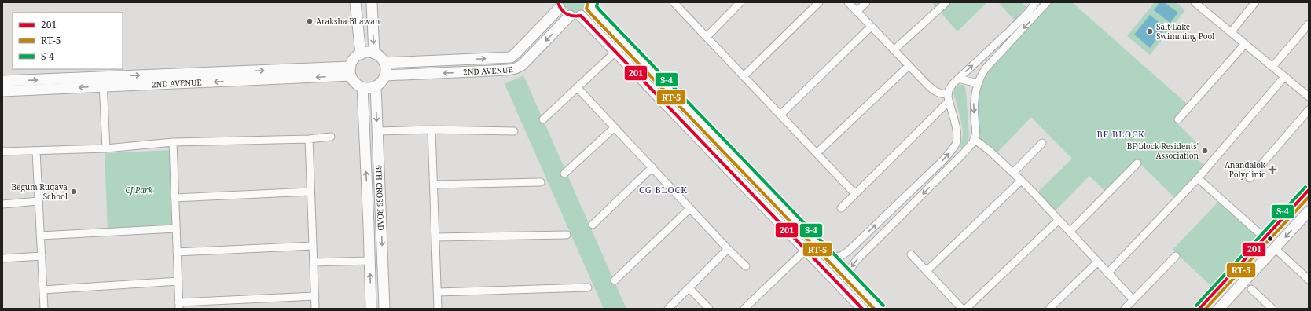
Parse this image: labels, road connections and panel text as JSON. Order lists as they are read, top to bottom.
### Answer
{
  "streets": {
    "street": ["2ND AVENUE", "6TH CROSS ROAD"]
  },
  "crossings": [
    ["2ND AVENUE", "6TH CROSS ROAD"]
  ],
  "districts": ["BF BLOCK", "CG BLOCK"],
  "parks": ["CJ Park"],
  "places": {
    "other": [
      "Araksha Bhawan",
      "Salt Lake Swimming Pool",
      "BF block Residents' Association",
      "Begum Ruqaya School"
    ],
    "health": ["Anandalok Polyclinic"]
  },
  "lines": ["transit line 201", "transit line RT-5", "transit line S-4"],
  "legend": ["201", "RT-5", "S-4"]
}
